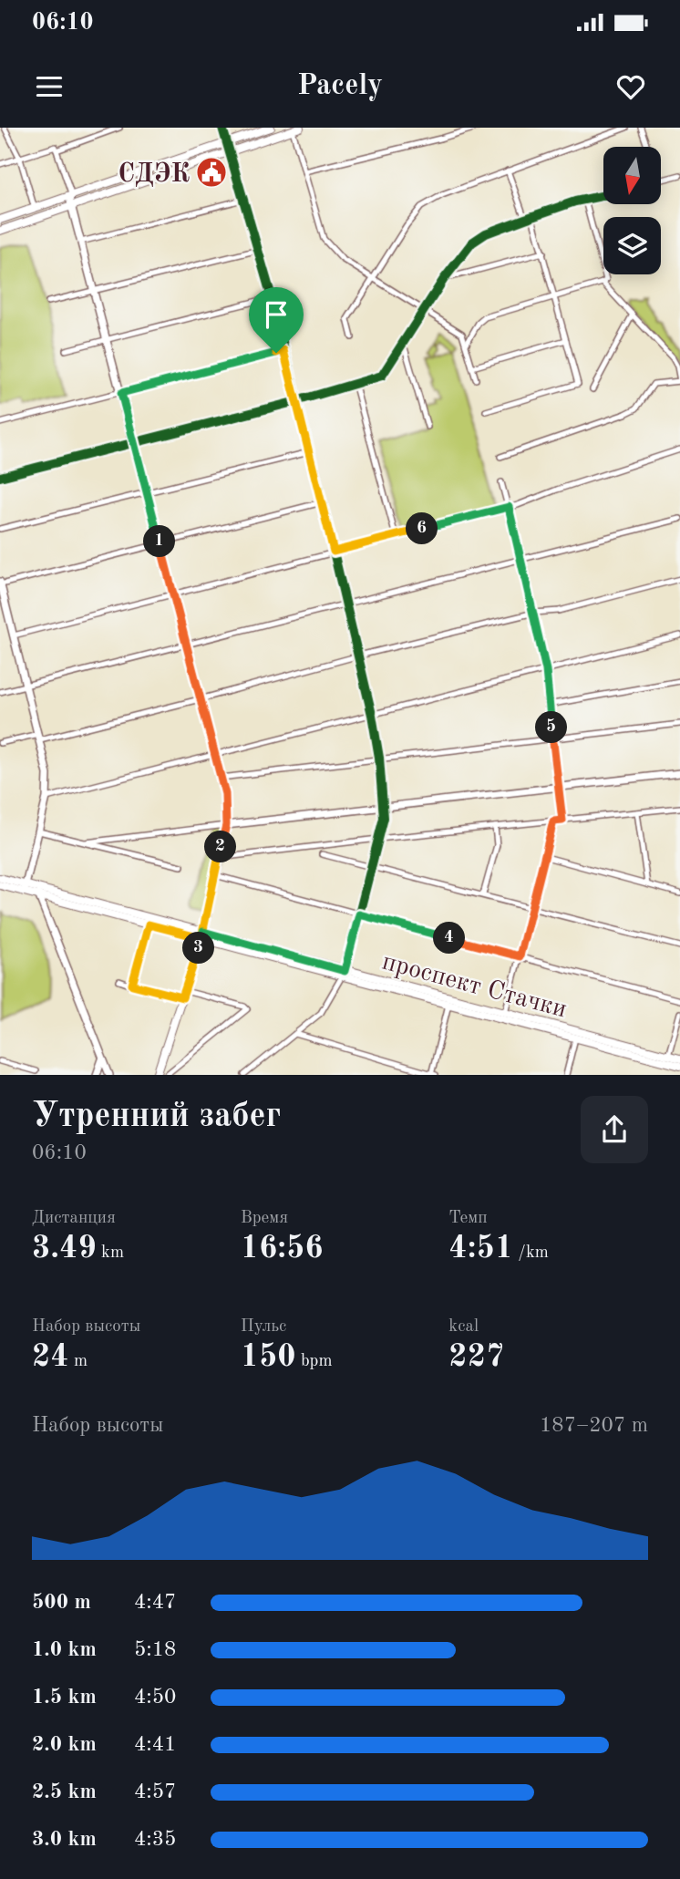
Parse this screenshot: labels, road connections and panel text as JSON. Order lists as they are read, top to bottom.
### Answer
{
  "streets": {
    "main road": ["проспект Стачки"]
  },
  "places": {
    "public building": ["СДЭК"]
  },
  "north": "bottom",
  "page": {
    "status": "06:10",
    "header": "Pacely",
    "pins": [
      "6",
      "1",
      "5",
      "2",
      "4",
      "3"
    ],
    "heading": ["Утренний забег", "06:10"],
    "stats": [
      ["Дистанция", "3.49 km"],
      ["Время", "16:56"],
      ["Темп", "4:51 /km"],
      ["Набор высоты", "24 m"],
      ["Пульс", "150 bpm"],
      ["kcal", "227"]
    ],
    "chart": ["Набор высоты", "187–207 m"],
    "list": [
      {
        "name": "500 m",
        "note": "4:47"
      },
      {
        "name": "1.0 km",
        "note": "5:18"
      },
      {
        "name": "1.5 km",
        "note": "4:50"
      },
      {
        "name": "2.0 km",
        "note": "4:41"
      },
      {
        "name": "2.5 km",
        "note": "4:57"
      },
      {
        "name": "3.0 km",
        "note": "4:35"
      }
    ]
  }
}
